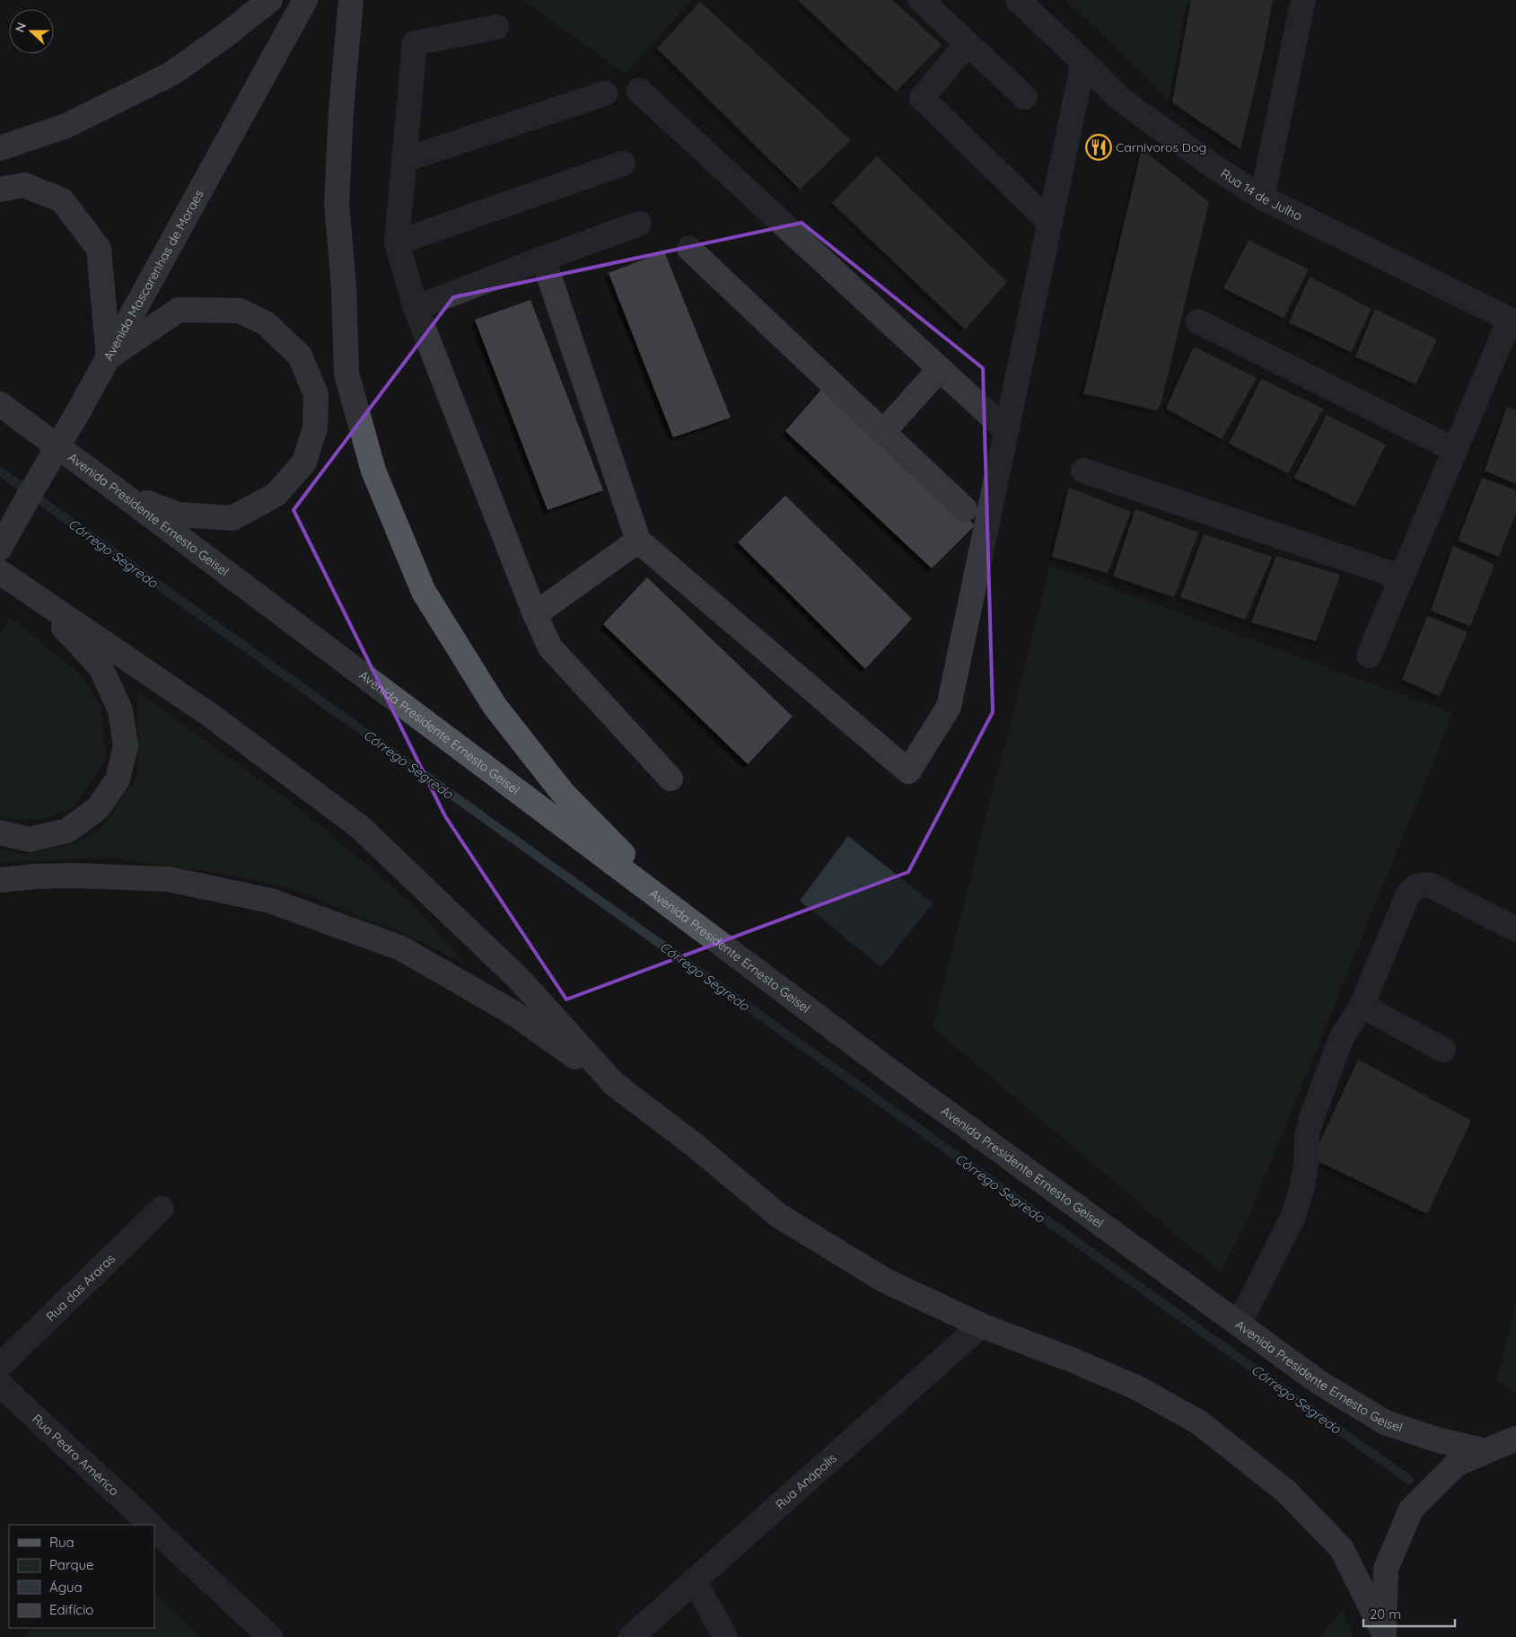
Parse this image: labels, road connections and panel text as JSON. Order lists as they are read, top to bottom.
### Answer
{
  "streets": {
    "main road": ["Avenida Mascarenhas de Moraes", "Avenida Presidente Ernesto Geisel"],
    "street": [
      "Rua 14 de Julho",
      "Rua das Araras",
      "Rua Pedro Américo",
      "Rua Anápolis"
    ]
  },
  "water": ["Córrego Segredo"],
  "places": {
    "restaurant": ["Carnivoros Dog"]
  },
  "legend": [
    "Rua",
    "Parque",
    "Água",
    "Edifício"
  ],
  "scale_bar": "20 m",
  "north": "left"
}
